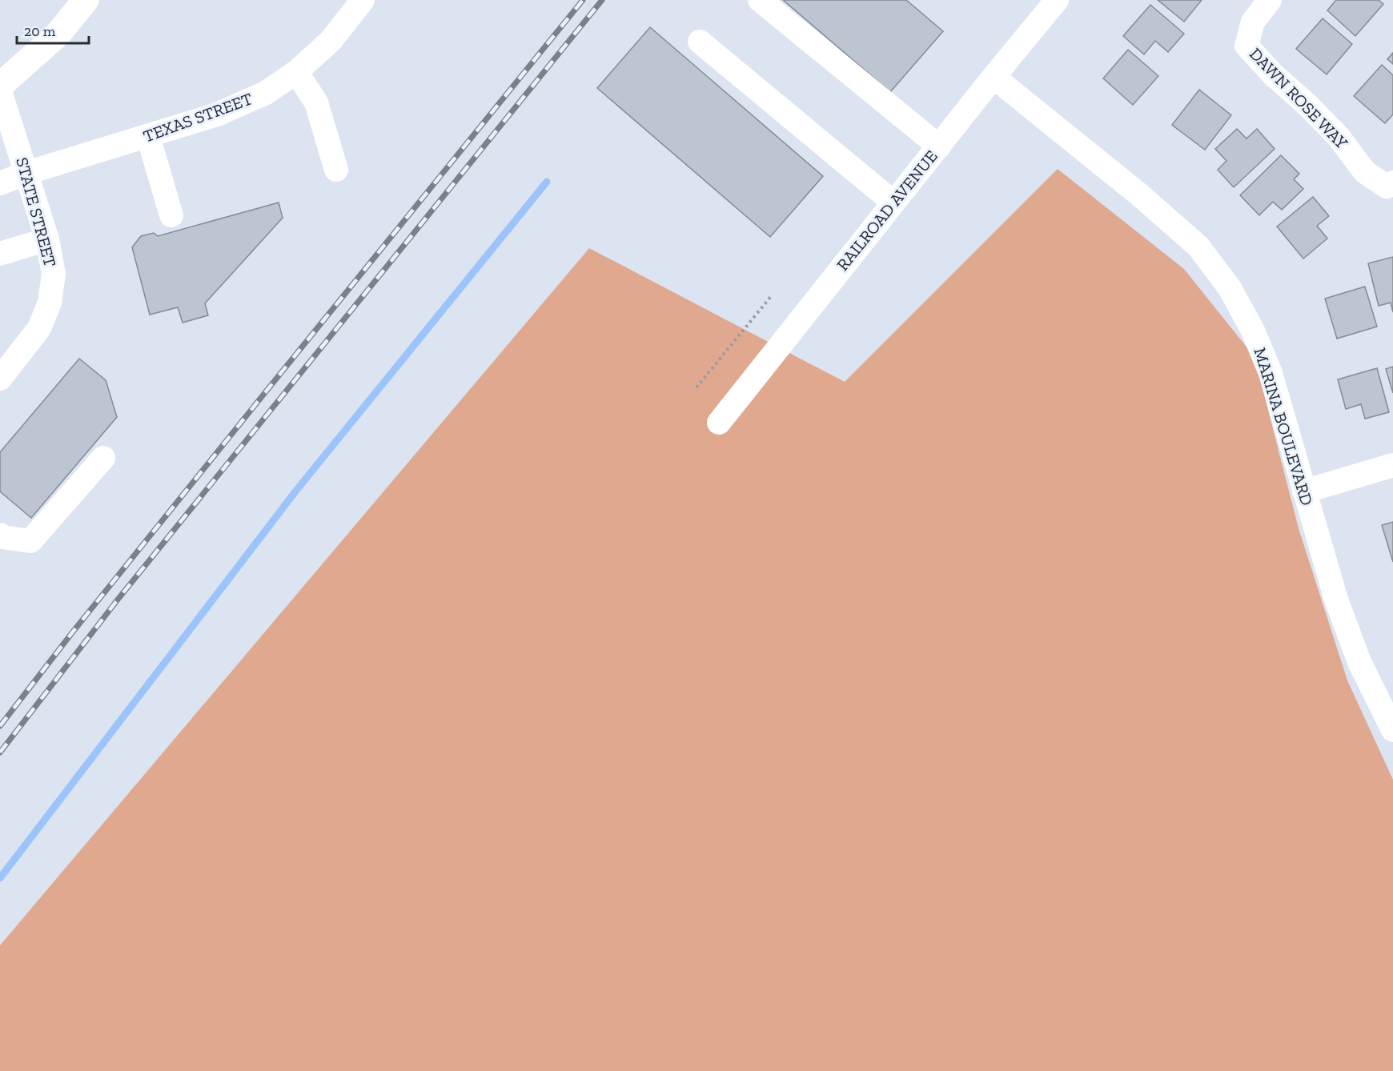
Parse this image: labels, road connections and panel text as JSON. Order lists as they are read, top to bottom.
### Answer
{
  "streets": {
    "street": [
      "DAWN ROSE WAY",
      "TEXAS STREET",
      "RAILROAD AVENUE",
      "STATE STREET",
      "MARINA BOULEVARD"
    ]
  },
  "crossings": [
    ["TEXAS STREET", "STATE STREET"],
    ["RAILROAD AVENUE", "MARINA BOULEVARD"]
  ],
  "scale_bar": "20 m"
}
